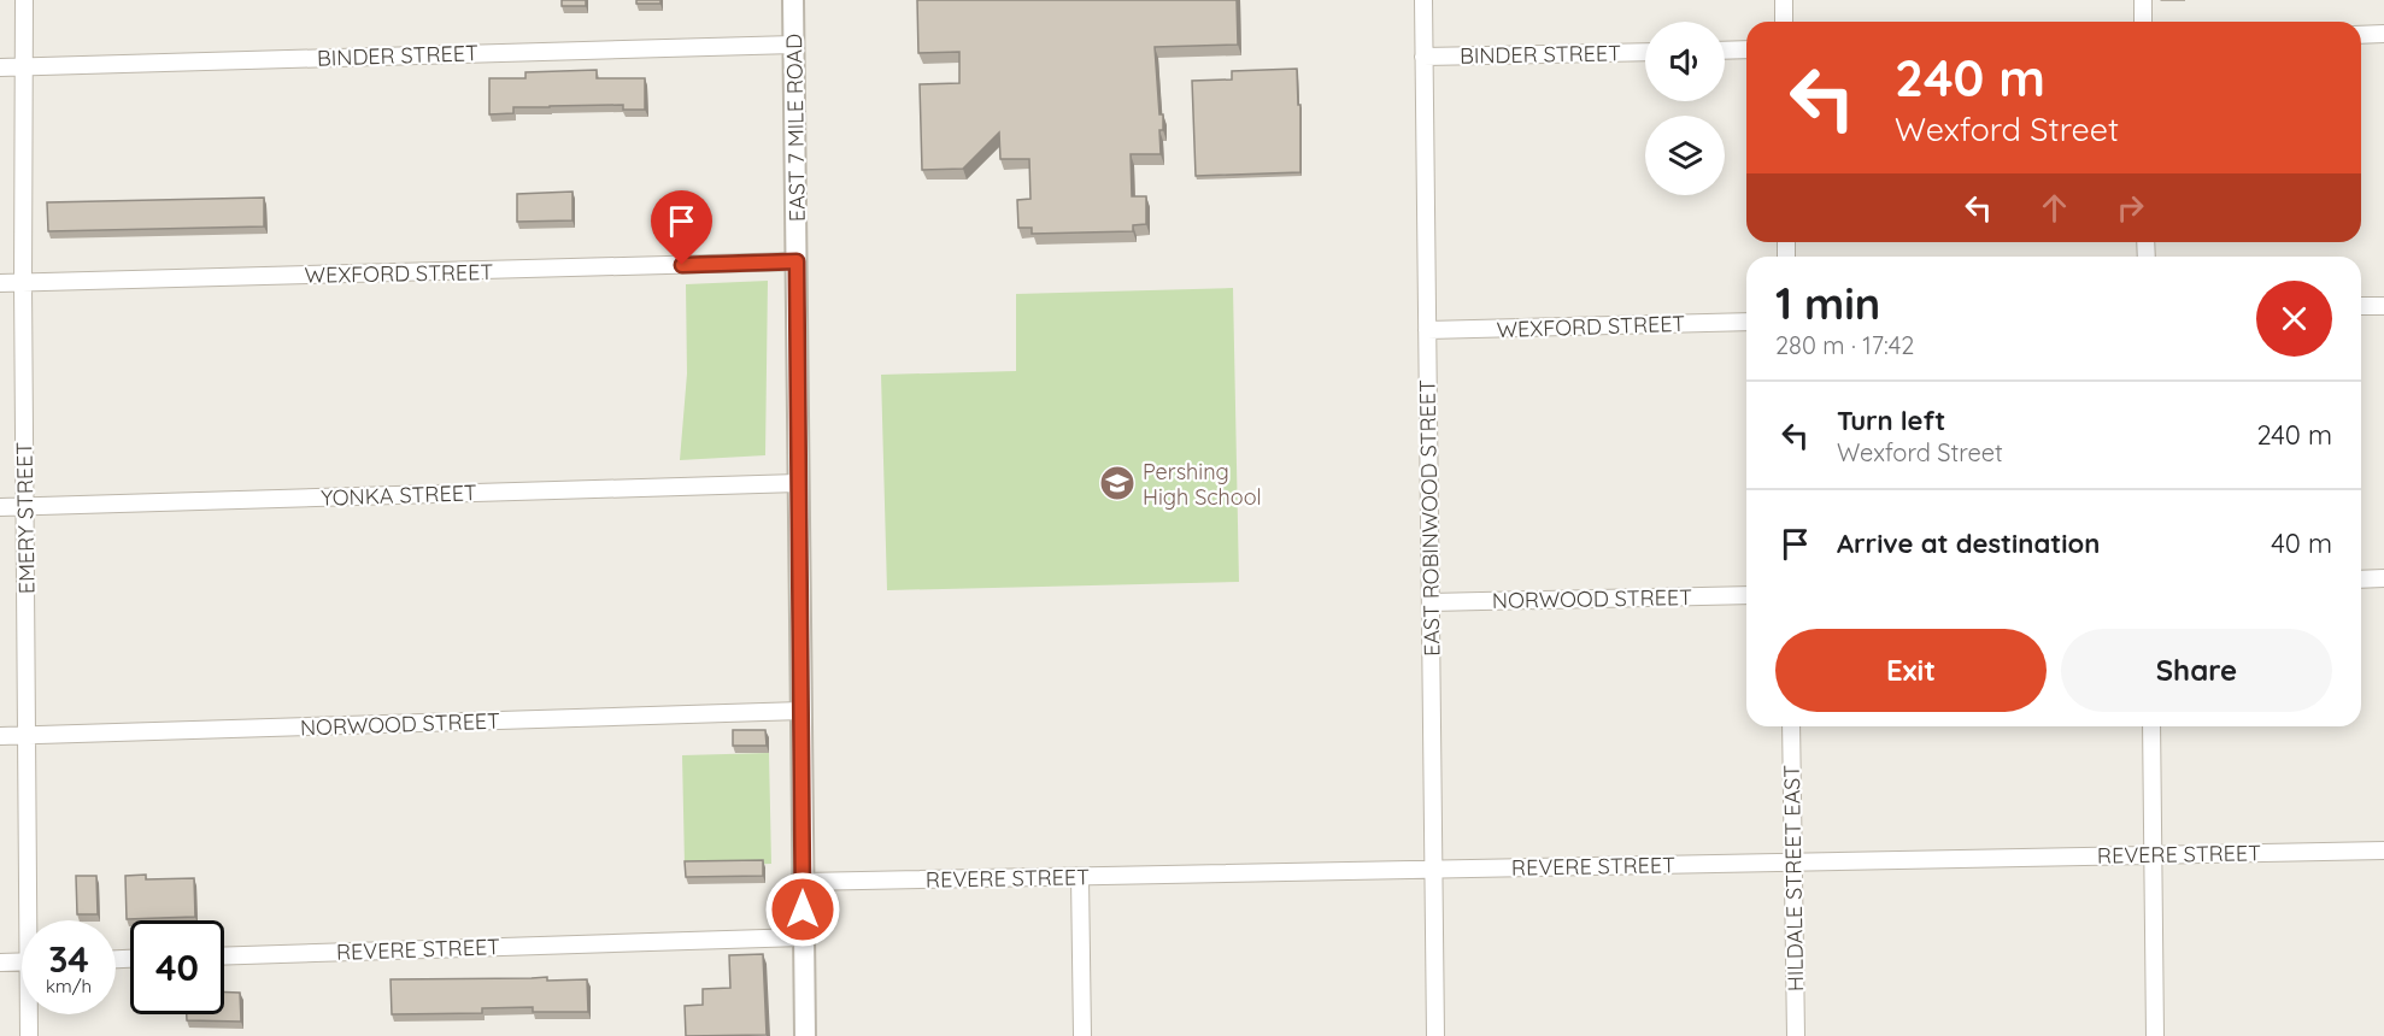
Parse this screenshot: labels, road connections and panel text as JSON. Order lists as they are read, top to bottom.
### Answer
{
  "streets": {
    "street": [
      "BINDER STREET",
      "EAST 7 MILE ROAD",
      "WEXFORD STREET",
      "YONKA STREET",
      "EMERY STREET",
      "EAST ROBINWOOD STREET",
      "NORWOOD STREET",
      "REVERE STREET",
      "HILDALE STREET EAST"
    ]
  },
  "crossings": [
    ["BINDER STREET", "EAST 7 MILE ROAD"],
    ["BINDER STREET", "EMERY STREET"],
    ["BINDER STREET", "EAST ROBINWOOD STREET"],
    ["EAST 7 MILE ROAD", "WEXFORD STREET"],
    ["EAST 7 MILE ROAD", "YONKA STREET"],
    ["EAST 7 MILE ROAD", "NORWOOD STREET"],
    ["EAST 7 MILE ROAD", "REVERE STREET"],
    ["WEXFORD STREET", "EMERY STREET"],
    ["WEXFORD STREET", "EAST ROBINWOOD STREET"],
    ["YONKA STREET", "EMERY STREET"],
    ["EMERY STREET", "NORWOOD STREET"],
    ["EAST ROBINWOOD STREET", "NORWOOD STREET"],
    ["EAST ROBINWOOD STREET", "REVERE STREET"],
    ["REVERE STREET", "HILDALE STREET EAST"]
  ],
  "places": {
    "school or university": ["Pershing High School"]
  },
  "page": {
    "turn": ["240 m", "Wexford Street"],
    "heading": ["1 min", "280 m · 17:42"],
    "list": [
      {
        "name": "Turn left",
        "note": "Wexford Street",
        "value": "240 m"
      },
      {
        "name": "Arrive at destination",
        "value": "40 m"
      }
    ],
    "buttons": ["Exit", "Share"],
    "speed": "34 km/h",
    "limit": "40"
  }
}
